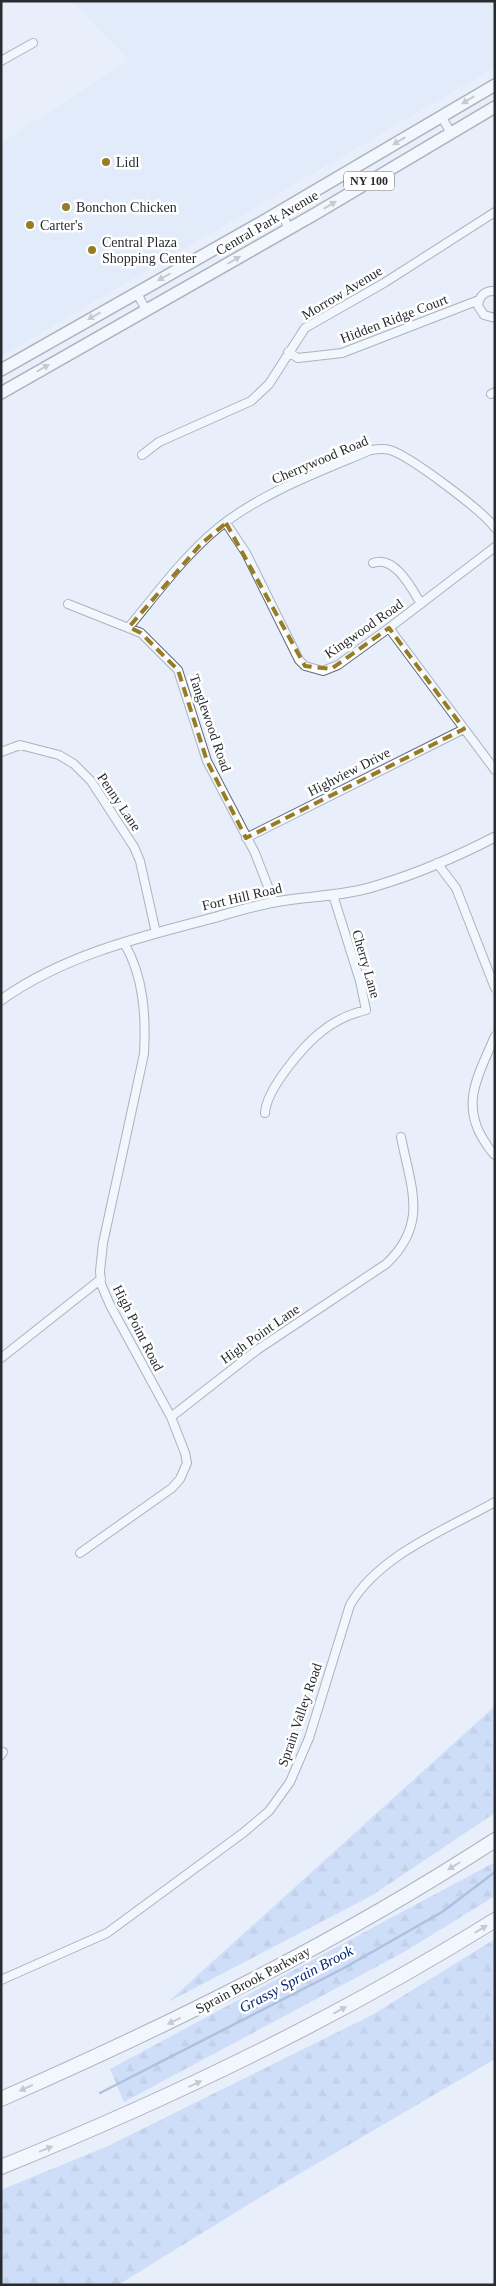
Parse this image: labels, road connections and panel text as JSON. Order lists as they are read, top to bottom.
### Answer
{
  "streets": {
    "highway": ["Sprain Brook Parkway"],
    "main road": ["NY 100", "Central Park Avenue"],
    "street": [
      "Morrow Avenue",
      "Hidden Ridge Court",
      "Cherrywood Road",
      "Kingwood Road",
      "Tanglewood Road",
      "Highview Drive",
      "Penny Lane",
      "Fort Hill Road",
      "Cherry Lane",
      "High Point Road",
      "High Point Lane",
      "Sprain Valley Road"
    ]
  },
  "crossings": [
    ["Morrow Avenue", "Hidden Ridge Court"],
    ["Cherrywood Road", "Kingwood Road"],
    ["Cherrywood Road", "Tanglewood Road"],
    ["Tanglewood Road", "Highview Drive"],
    ["Tanglewood Road", "Fort Hill Road"],
    ["Penny Lane", "Fort Hill Road"],
    ["Fort Hill Road", "Cherry Lane"],
    ["Fort Hill Road", "High Point Road"],
    ["High Point Road", "High Point Lane"]
  ],
  "water": ["Grassy Sprain Brook"],
  "places": [
    "Lidl",
    "Bonchon Chicken",
    "Carter's",
    "Central Plaza Shopping Center"
  ]
}
